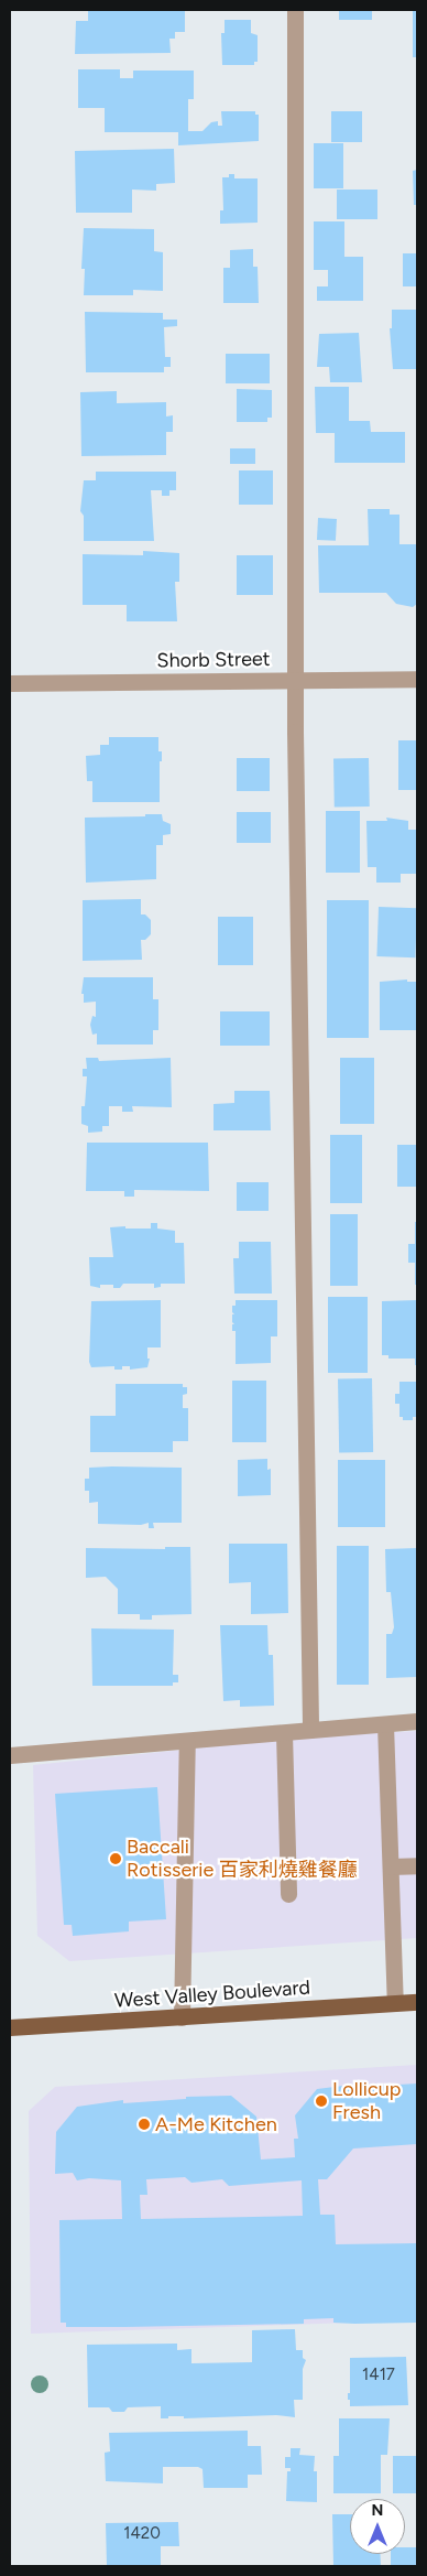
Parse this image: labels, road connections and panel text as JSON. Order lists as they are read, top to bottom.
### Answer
{
  "streets": {
    "main road": ["West Valley Boulevard"],
    "street": ["Shorb Street"]
  },
  "places": ["Baccali Rotisserie 百家利燒雞餐廳", "Lollicup Fresh", "A-Me Kitchen"],
  "house_numbers": ["1417", "1420"],
  "north": "top"
}
